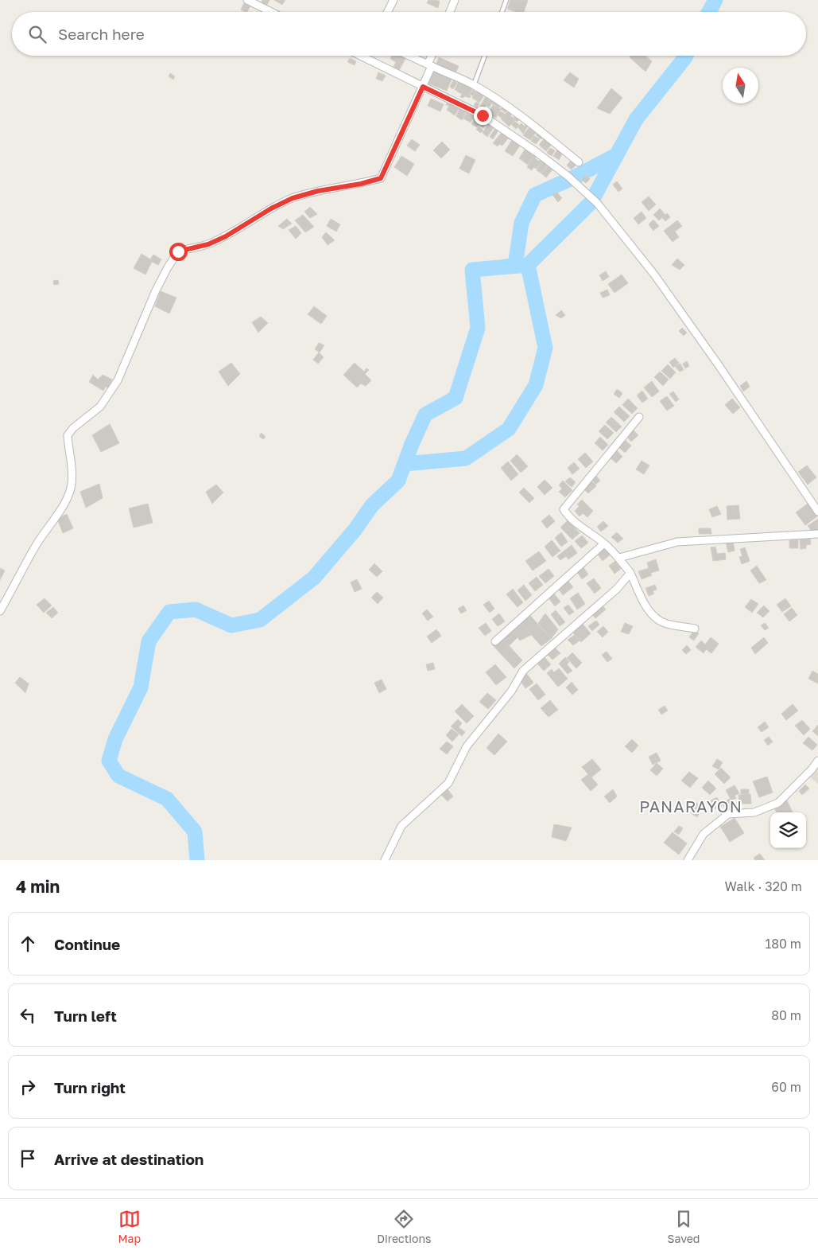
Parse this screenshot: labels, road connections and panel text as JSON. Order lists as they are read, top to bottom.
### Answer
{
  "districts": ["PANARAYON"],
  "north": "top",
  "page": {
    "search": "Search here",
    "heading": ["4 min", "Walk · 320 m"],
    "list": [
      ["Continue", "180 m"],
      ["Turn left", "80 m"],
      ["Turn right", "60 m"],
      "Arrive at destination"
    ],
    "nav": ["Map", "Directions", "Saved"]
  }
}
